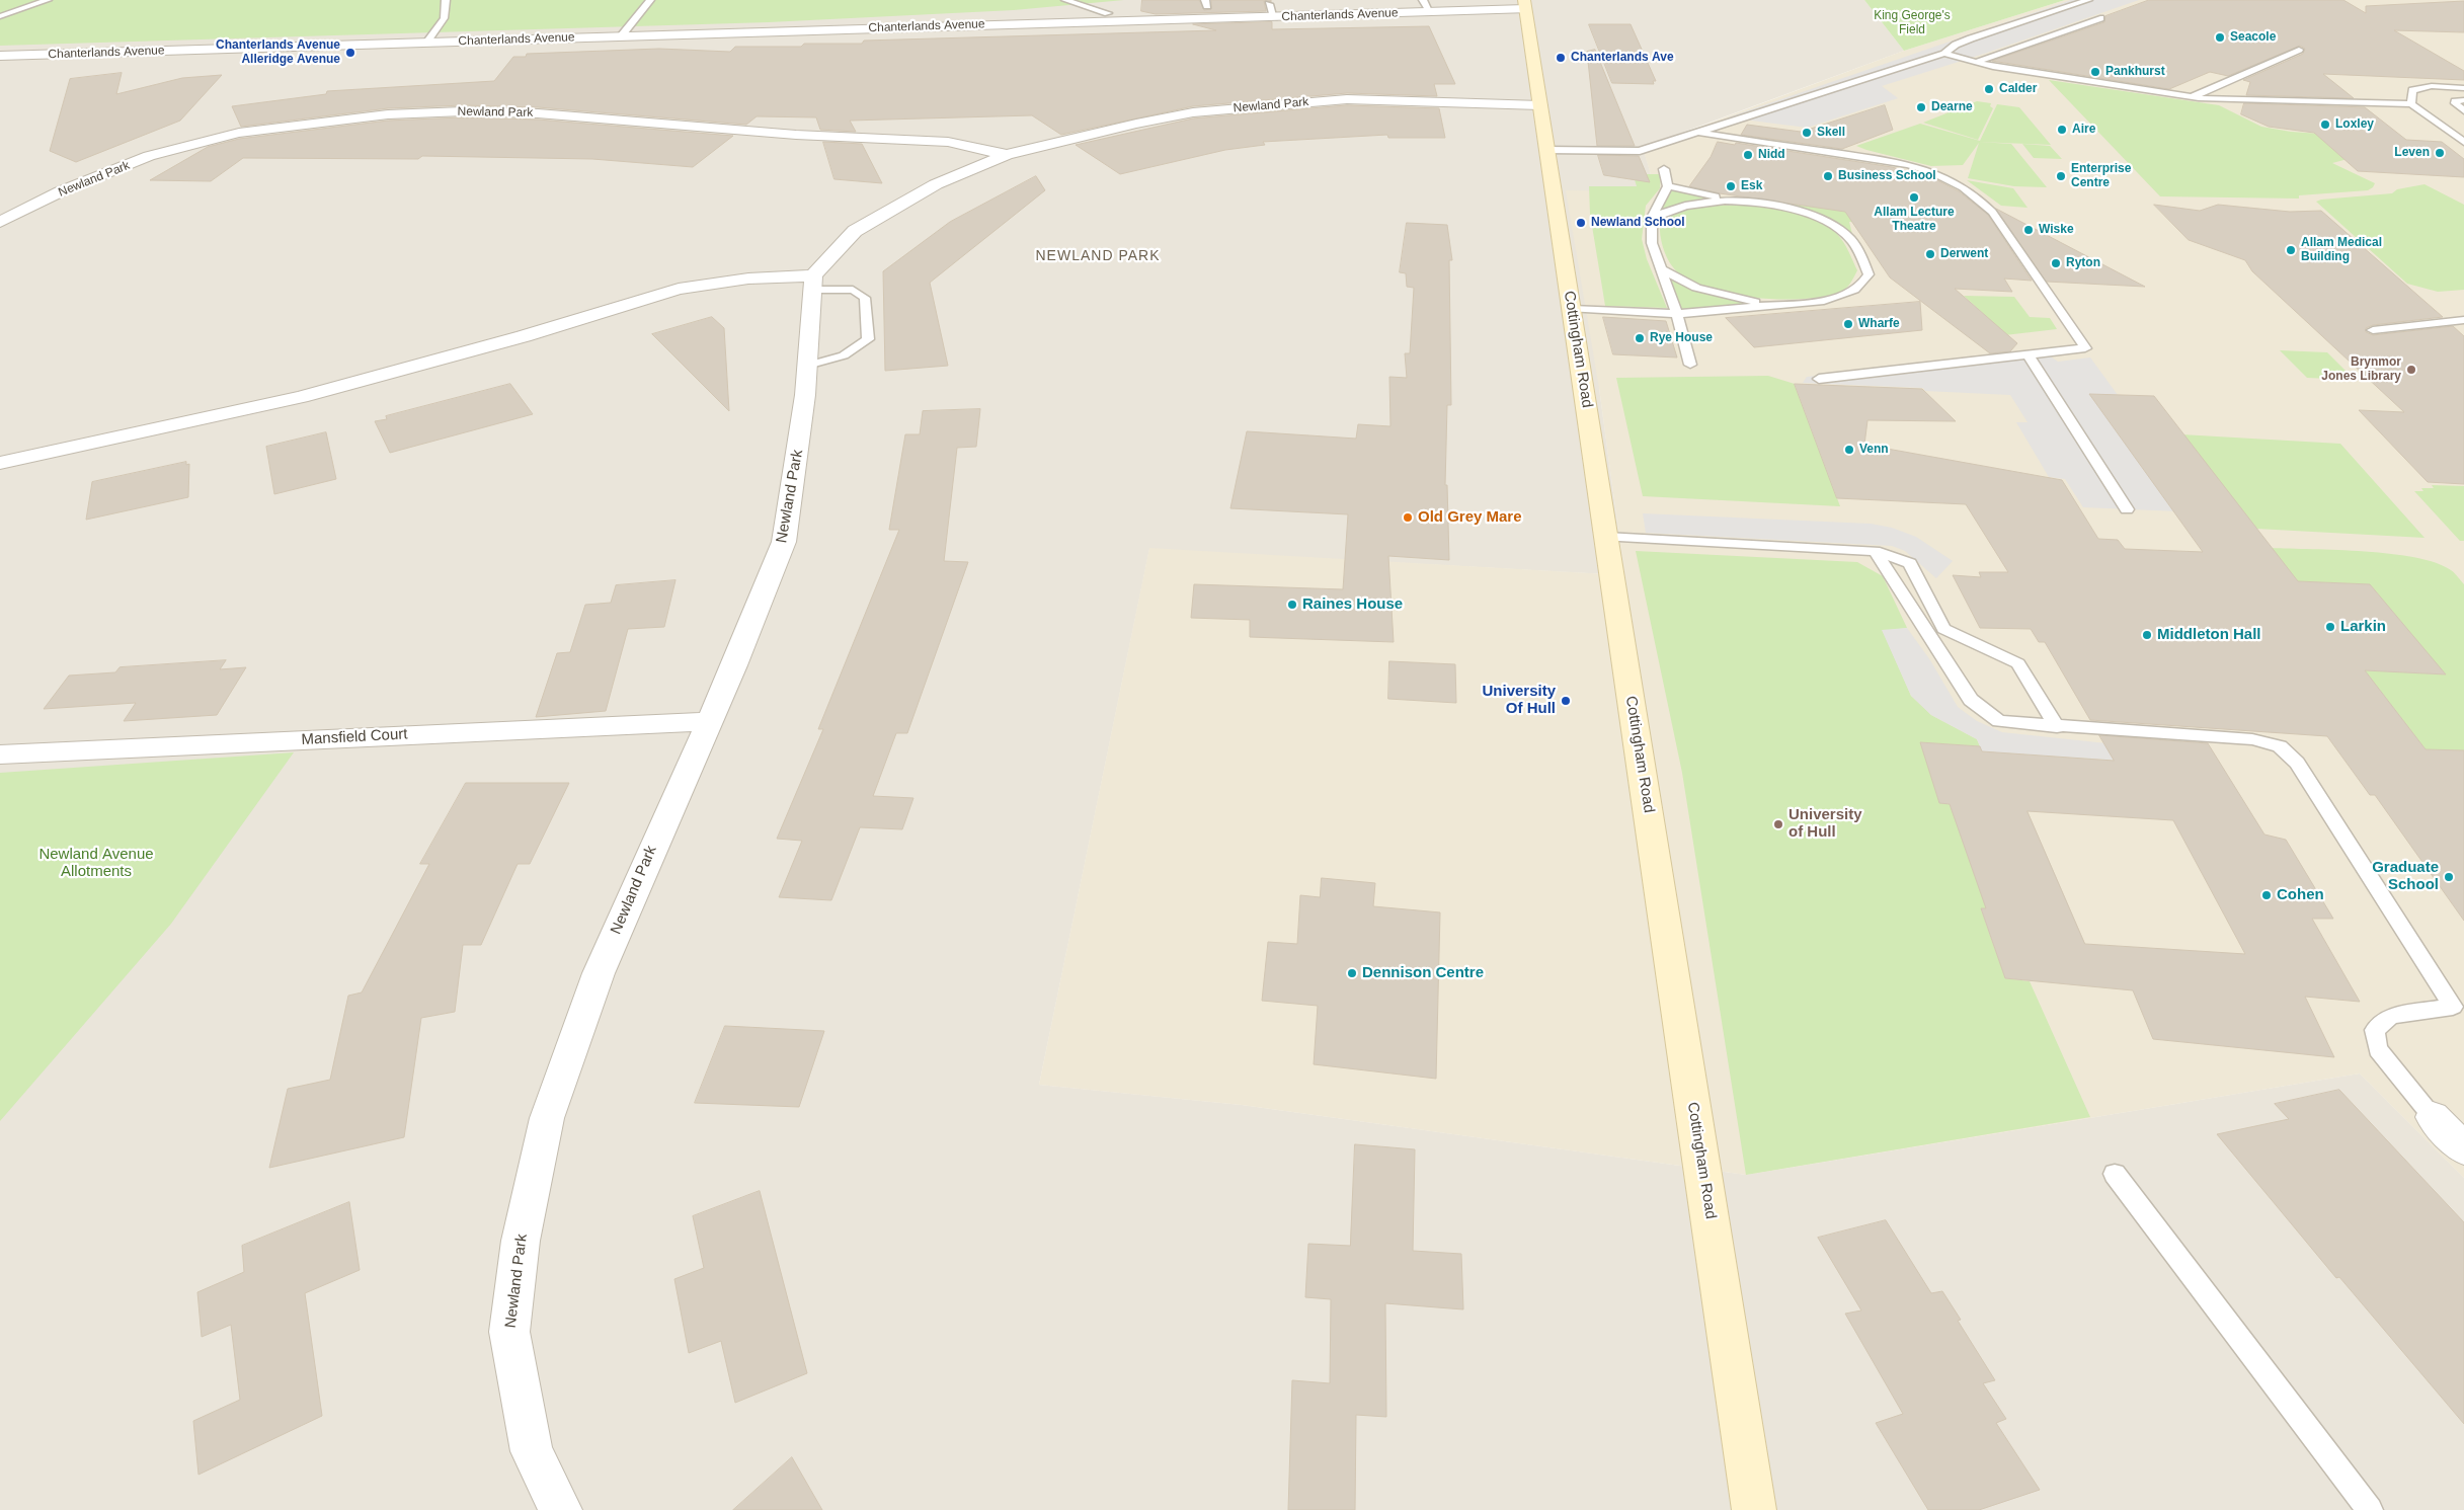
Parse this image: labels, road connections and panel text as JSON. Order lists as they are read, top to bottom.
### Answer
{
  "streets": {
    "main road": ["Cottingham Road"],
    "street": ["Chanterlands Avenue", "Newland Park", "Mansfield Court"]
  },
  "crossings": [
    ["Chanterlands Avenue", "Cottingham Road"],
    ["Newland Park", "Cottingham Road"],
    ["Newland Park", "Mansfield Court"]
  ],
  "districts": ["NEWLAND PARK"],
  "parks": ["King George's Field", "Newland Avenue Allotments"],
  "places": [
    "Seacole",
    "Chanterlands Avenue Alleridge Avenue",
    "Chanterlands Ave",
    "Pankhurst",
    "Calder",
    "Dearne",
    "Loxley",
    "Aire",
    "Skell",
    "Leven",
    "Nidd",
    "Business School",
    "Enterprise Centre",
    "Esk",
    "Allam Lecture Theatre",
    "Newland School",
    "Wiske",
    "Allam Medical Building",
    "Derwent",
    "Ryton",
    "Wharfe",
    "Rye House",
    "Brynmor Jones Library",
    "Venn",
    "Old Grey Mare",
    "Raines House",
    "Larkin",
    "Middleton Hall",
    "University Of Hull",
    "University of Hull",
    "Graduate School",
    "Cohen",
    "Dennison Centre"
  ]
}
